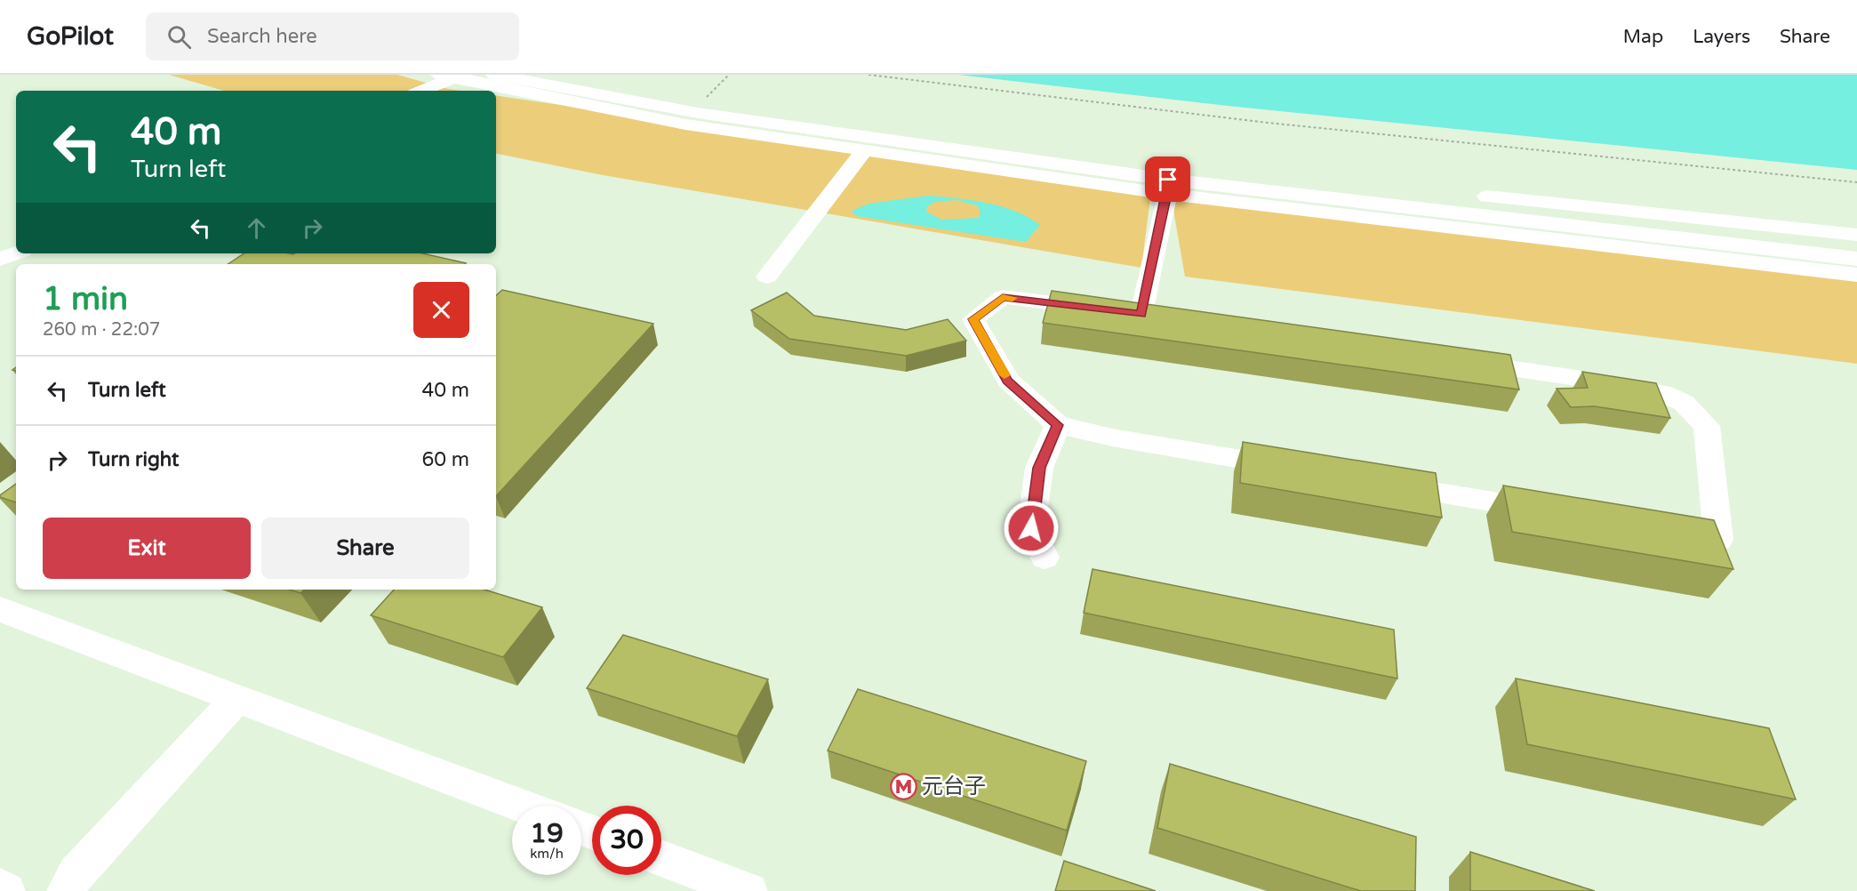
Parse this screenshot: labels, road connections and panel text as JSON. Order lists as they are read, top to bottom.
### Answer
{
  "places": {
    "metro station": ["元台子"]
  },
  "page": {
    "header": "GoPilot",
    "search": "Search here",
    "nav": ["Map", "Layers", "Share"],
    "turn": ["40 m", "Turn left"],
    "heading": ["1 min", "260 m · 22:07"],
    "list": [
      {
        "name": "Turn left",
        "value": "40 m"
      },
      {
        "name": "Turn right",
        "value": "60 m"
      }
    ],
    "buttons": ["Exit", "Share"],
    "speed": "19 km/h",
    "limit": "30"
  }
}
